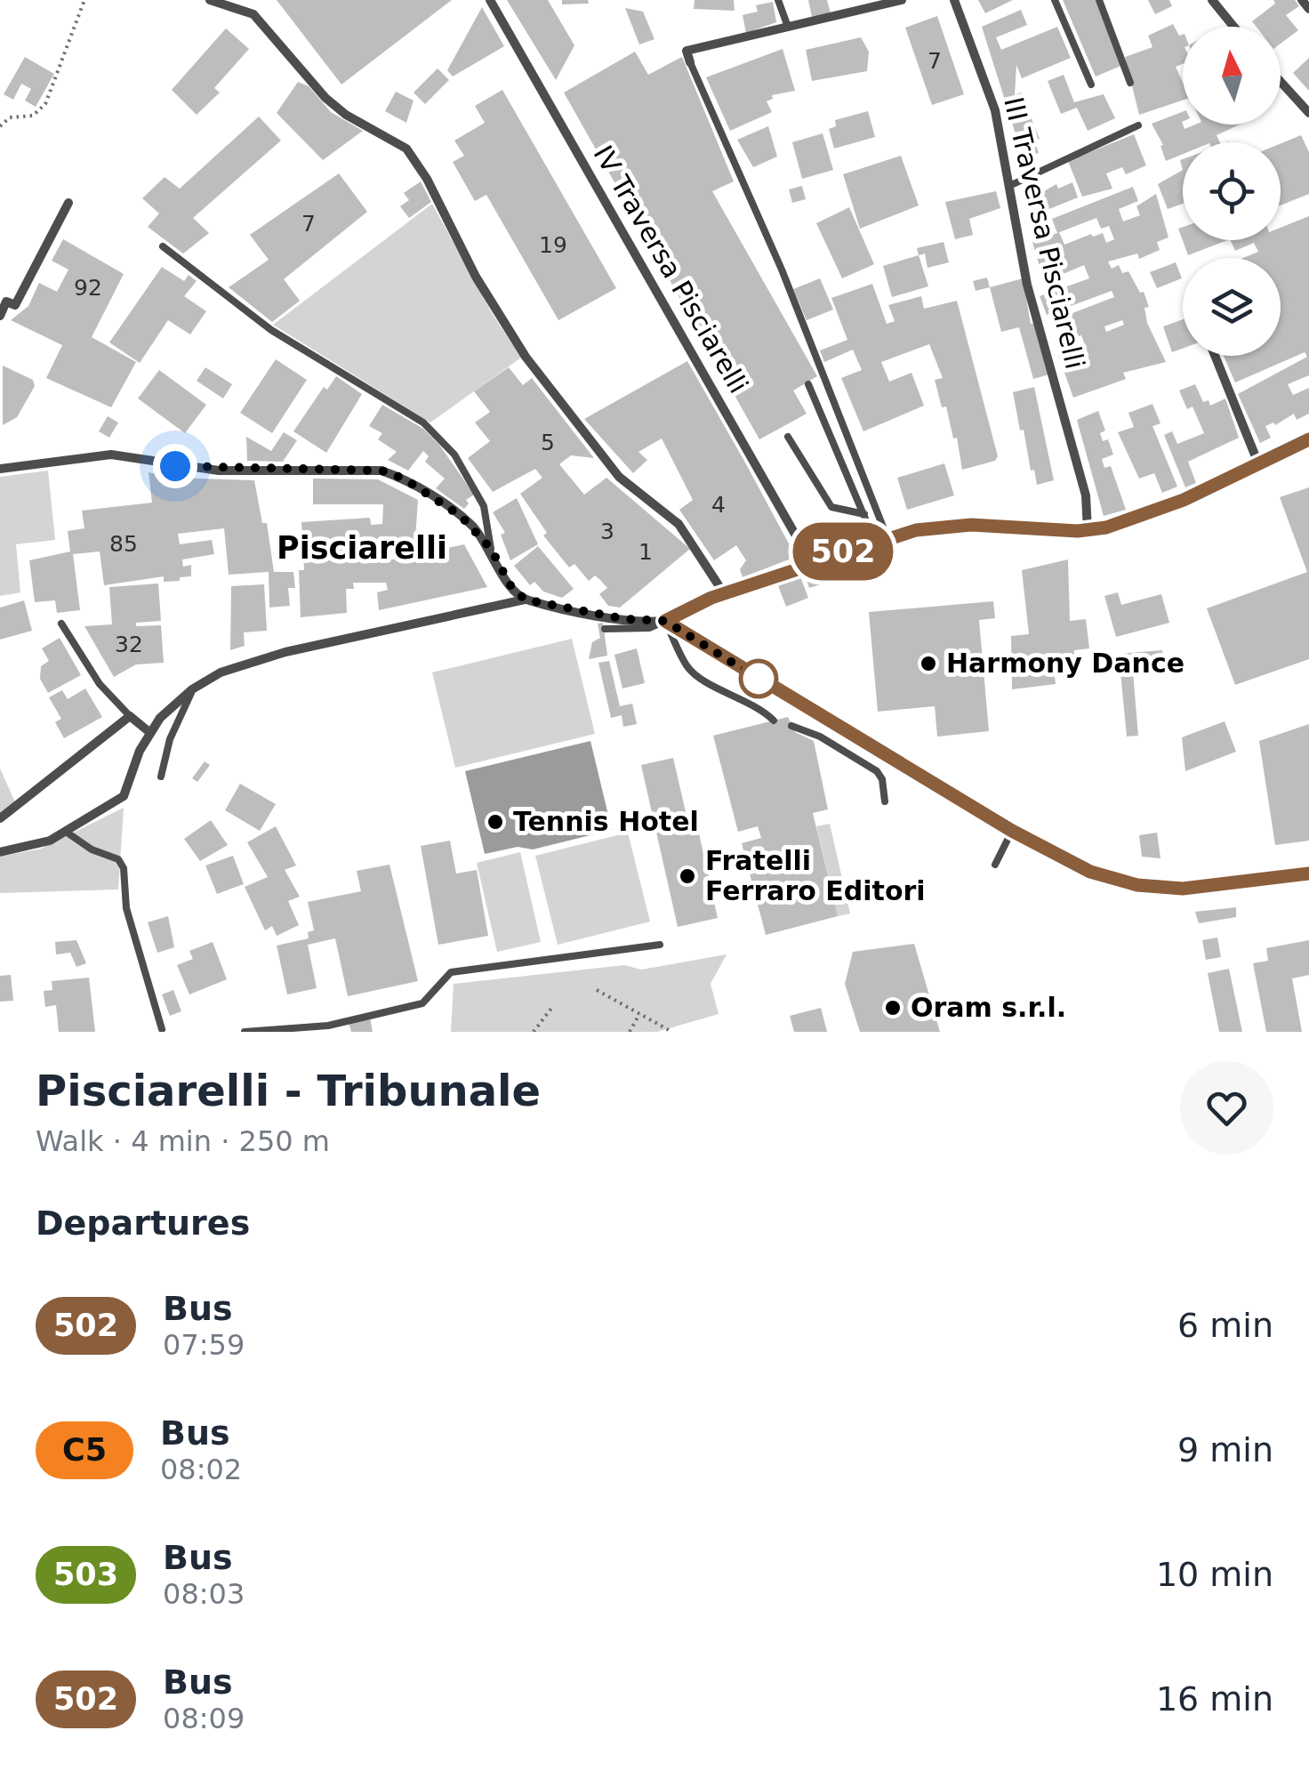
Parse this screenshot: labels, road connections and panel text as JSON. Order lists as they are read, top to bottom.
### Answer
{
  "streets": {
    "street": ["III Traversa Pisciarelli", "IV Traversa Pisciarelli"]
  },
  "districts": ["Pisciarelli"],
  "places": [
    "Harmony Dance",
    "Tennis Hotel",
    "Fratelli Ferraro Editori",
    "Oram s.r.l."
  ],
  "lines": ["bus line 502"],
  "house_numbers": [
    "7",
    "7",
    "19",
    "92",
    "5",
    "4",
    "3",
    "85",
    "1",
    "32"
  ],
  "north": "top",
  "page": {
    "on_map": "502",
    "heading": [
      ["Pisciarelli - Tribunale", "Walk · 4 min · 250 m"],
      "Departures"
    ],
    "list": [
      {
        "mark": "502",
        "name": "Bus",
        "note": "07:59",
        "value": "6 min"
      },
      {
        "mark": "C5",
        "name": "Bus",
        "note": "08:02",
        "value": "9 min"
      },
      {
        "mark": "503",
        "name": "Bus",
        "note": "08:03",
        "value": "10 min"
      },
      {
        "mark": "502",
        "name": "Bus",
        "note": "08:09",
        "value": "16 min"
      }
    ]
  }
}
